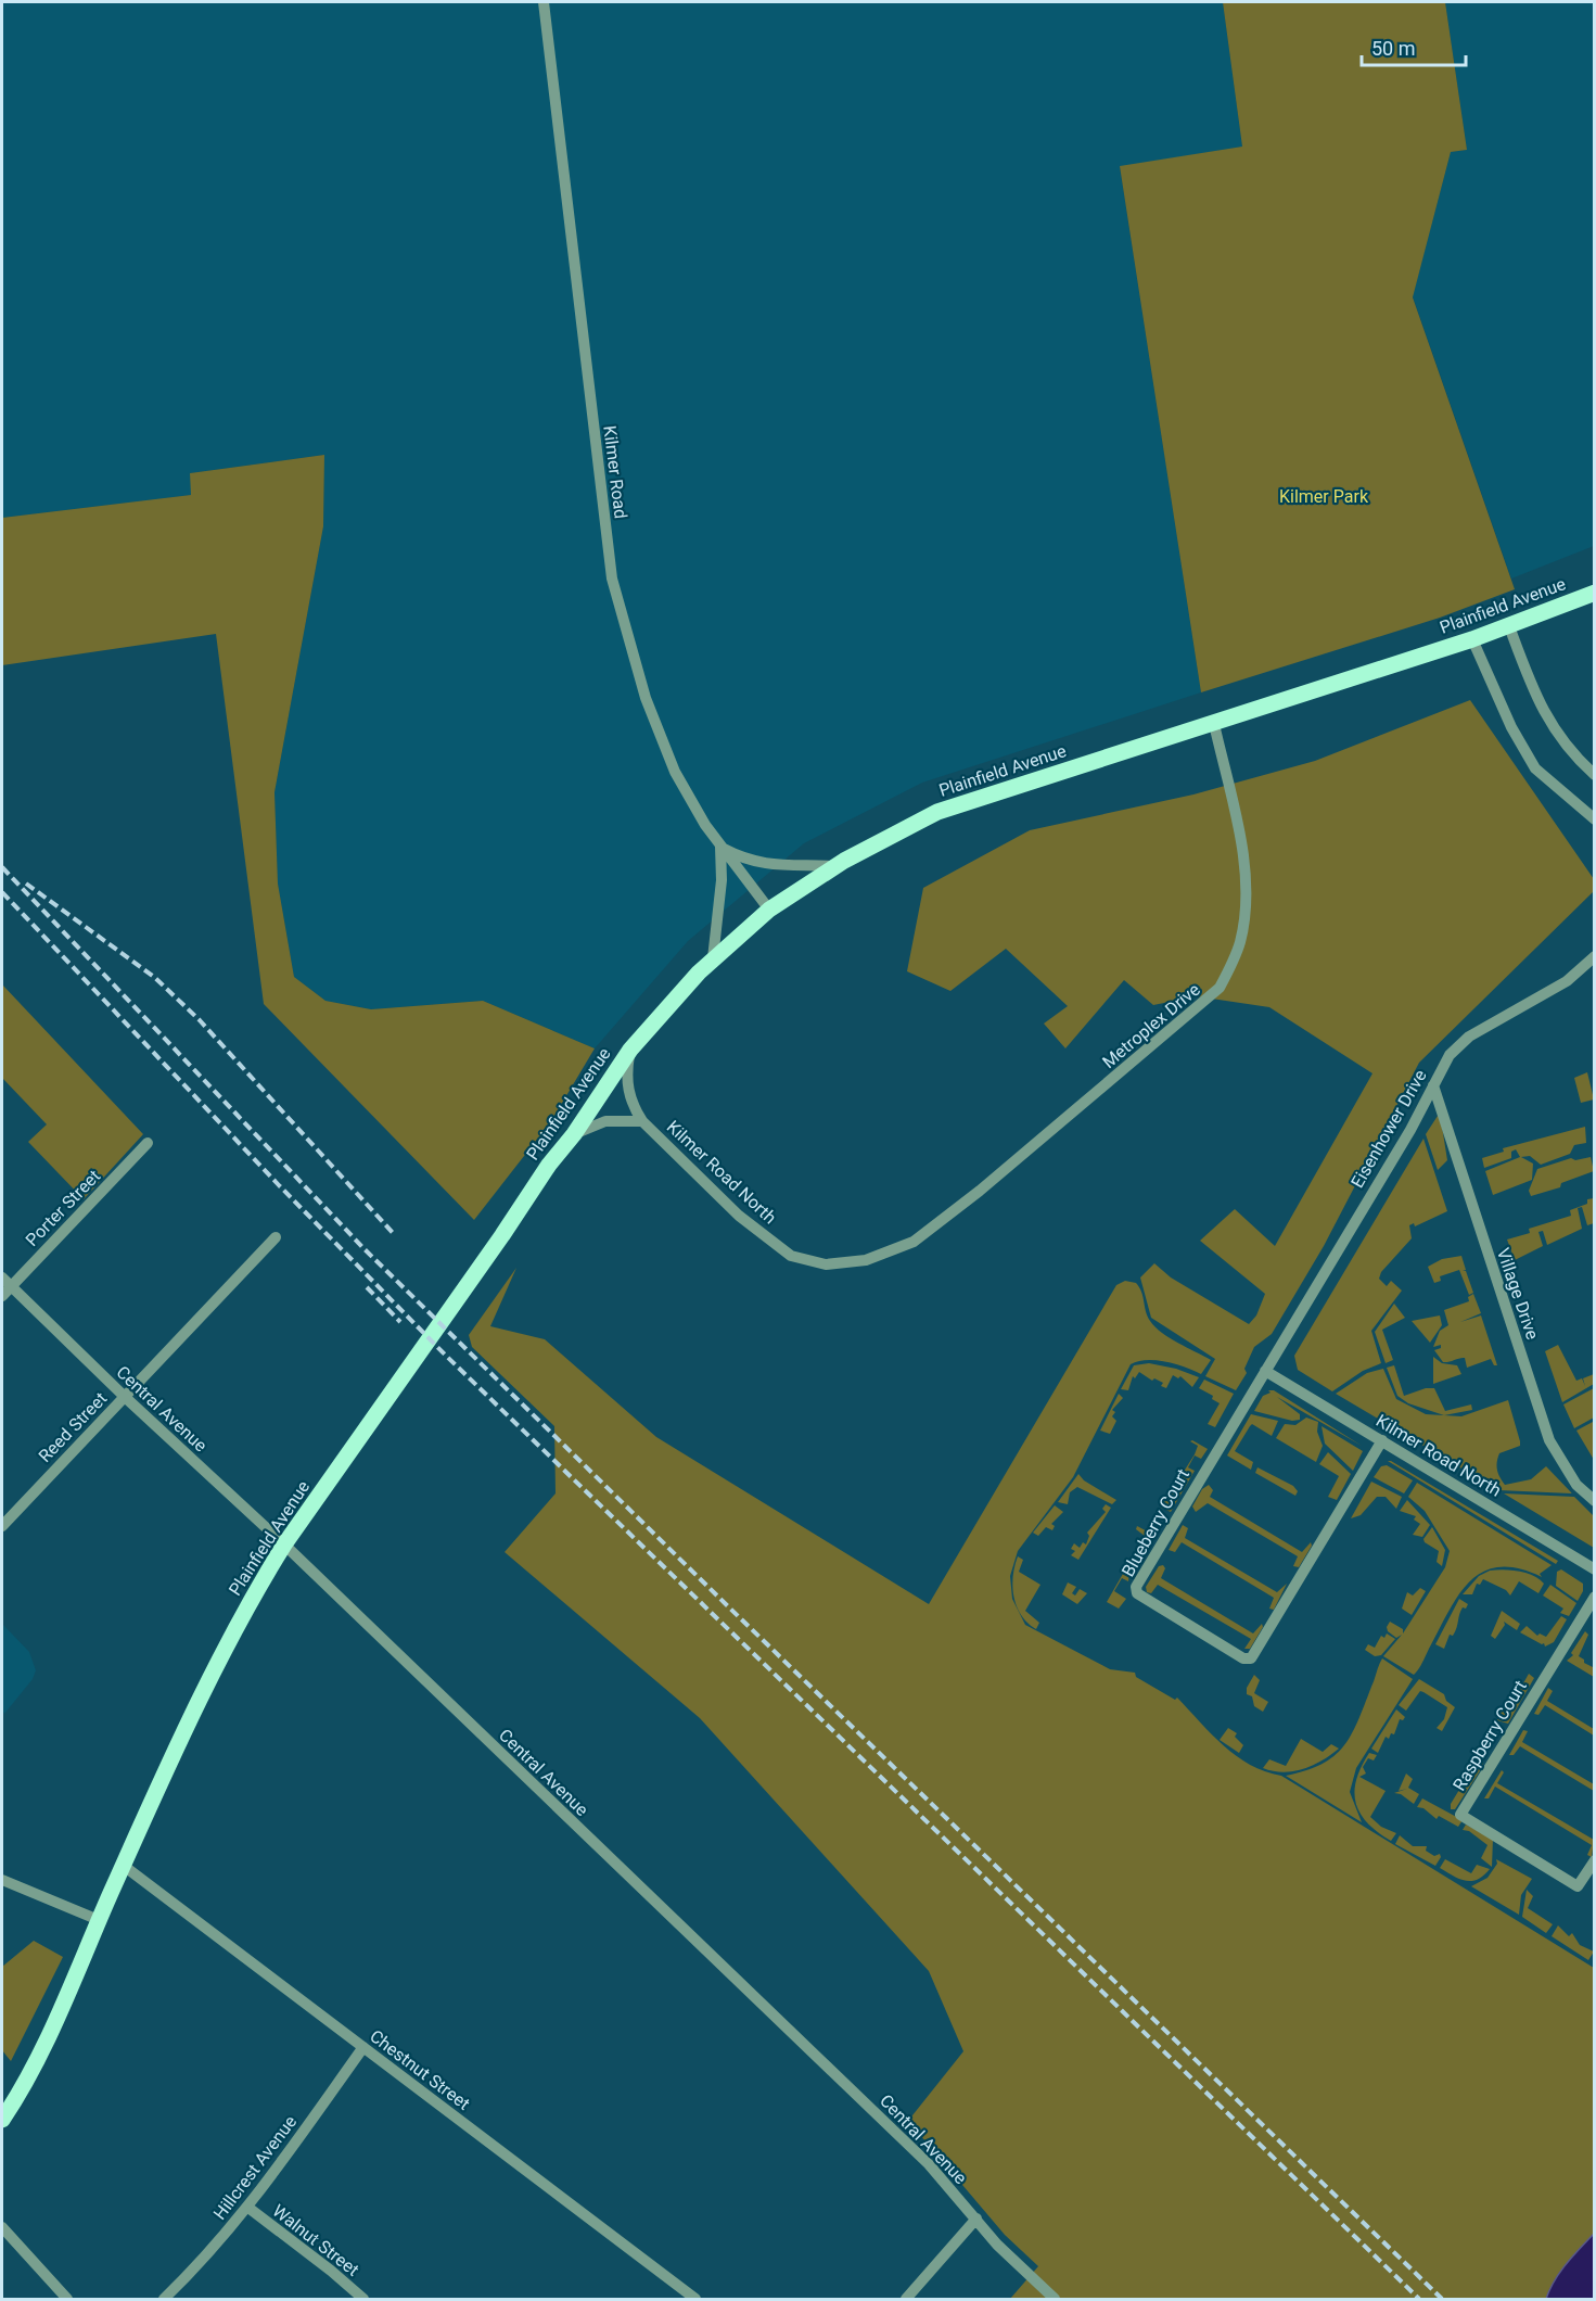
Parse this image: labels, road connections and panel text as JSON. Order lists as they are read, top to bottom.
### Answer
{
  "streets": {
    "main road": ["Plainfield Avenue"],
    "street": [
      "Kilmer Road",
      "Metroplex Drive",
      "Eisenhower Drive",
      "Kilmer Road North",
      "Porter Street",
      "Village Drive",
      "Central Avenue",
      "Reed Street",
      "Blueberry Court",
      "Raspberry Court",
      "Chestnut Street",
      "Hillcrest Avenue",
      "Walnut Street"
    ]
  },
  "crossings": [
    ["Kilmer Road", "Plainfield Avenue"],
    ["Plainfield Avenue", "Metroplex Drive"],
    ["Plainfield Avenue", "Kilmer Road North"],
    ["Plainfield Avenue", "Central Avenue"],
    ["Plainfield Avenue", "Chestnut Street"],
    ["Metroplex Drive", "Kilmer Road North"],
    ["Eisenhower Drive", "Kilmer Road North"],
    ["Eisenhower Drive", "Village Drive"],
    ["Eisenhower Drive", "Blueberry Court"],
    ["Kilmer Road North", "Blueberry Court"],
    ["Porter Street", "Central Avenue"],
    ["Central Avenue", "Reed Street"],
    ["Chestnut Street", "Hillcrest Avenue"],
    ["Hillcrest Avenue", "Walnut Street"]
  ],
  "parks": ["Kilmer Park"],
  "scale_bar": "50 m"
}
